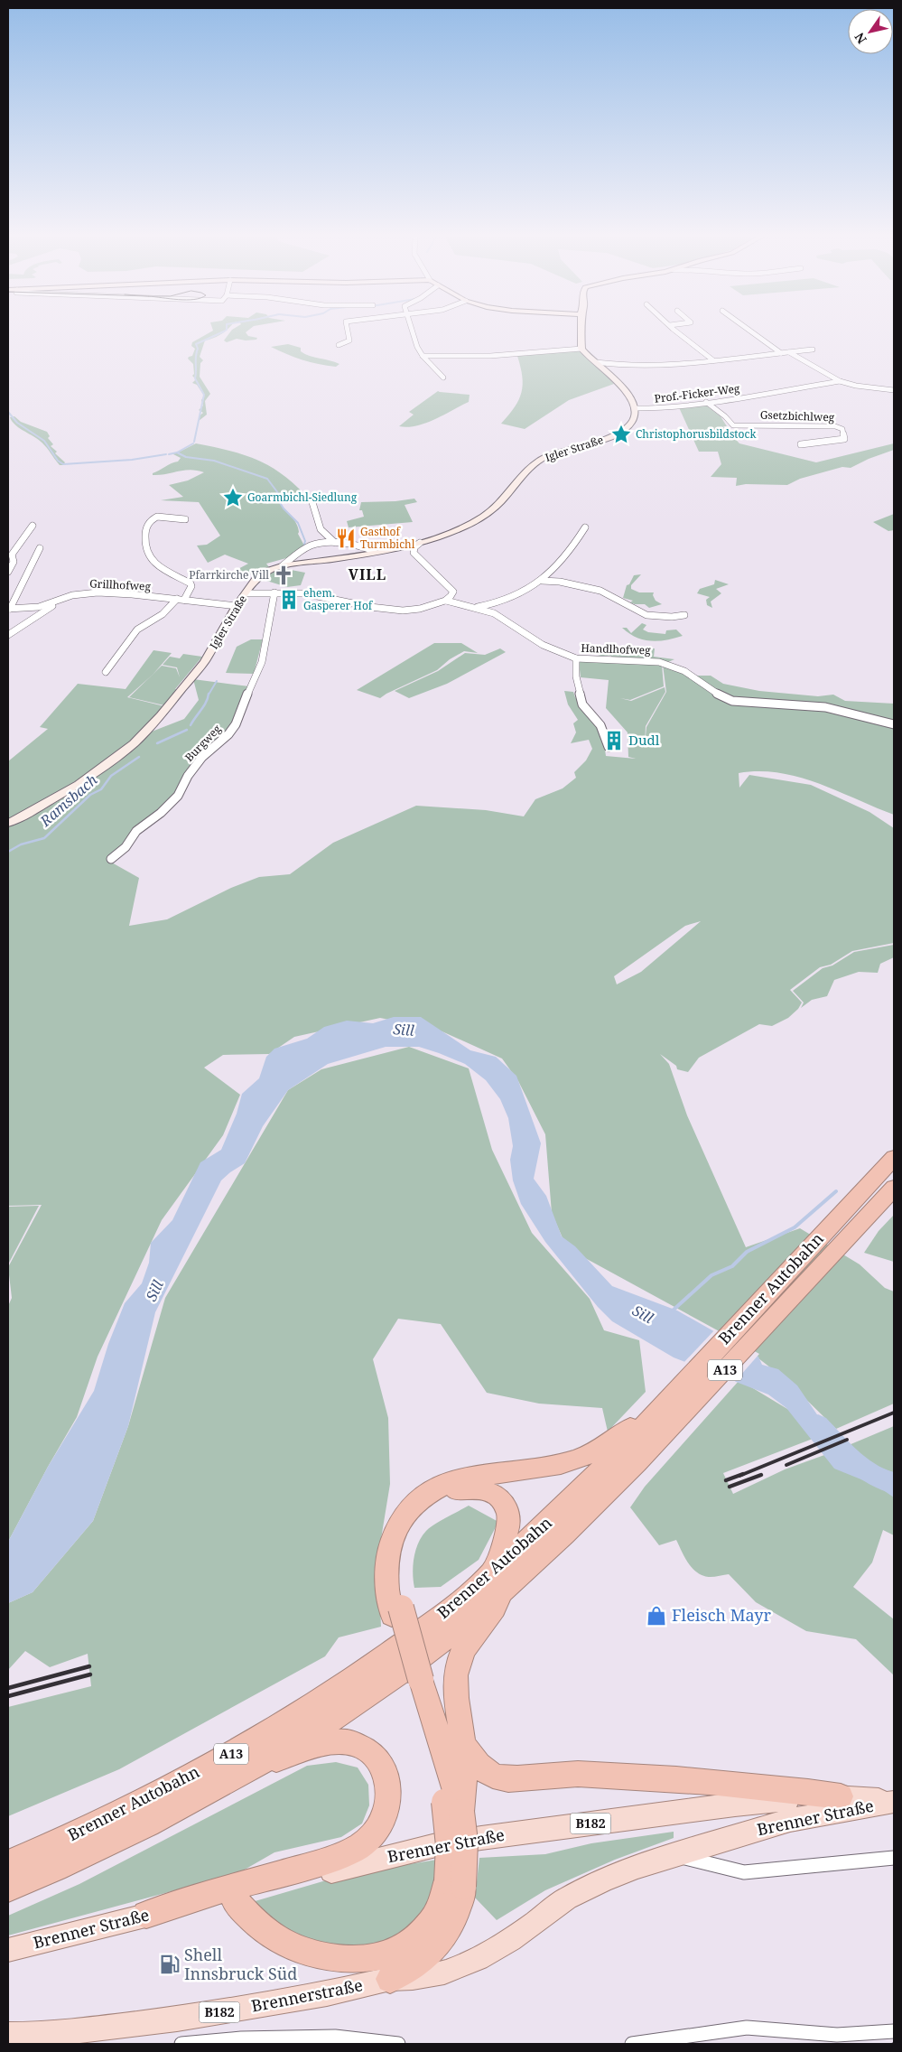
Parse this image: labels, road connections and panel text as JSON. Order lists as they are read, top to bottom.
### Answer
{
  "streets": {
    "highway": ["Brenner Autobahn", "A13"],
    "main road": [
      "Igler Straße",
      "Brenner Straße",
      "B182",
      "Brennerstraße"
    ],
    "street": [
      "Prof.-Ficker-Weg",
      "Gsetzbichlweg",
      "Grillhofweg",
      "Handlhofweg",
      "Burgweg"
    ]
  },
  "crossings": [
    ["Prof.-Ficker-Weg", "Gsetzbichlweg"],
    ["Prof.-Ficker-Weg", "Igler Straße"],
    ["Igler Straße", "Grillhofweg"],
    ["Brenner Straße", "Brennerstraße"]
  ],
  "districts": ["VILL"],
  "water": ["Ramsbach", "Sill"],
  "places": {
    "place": ["Christophorusbildstock", "Goarmbichl-Siedlung"],
    "restaurant": ["Gasthof Turmbichl"],
    "church": ["Pfarrkirche Vill"],
    "building": ["ehem. Gasperer Hof", "Dudl"],
    "shop": ["Fleisch Mayr"],
    "fuel station": ["Shell Innsbruck Süd"]
  },
  "north": "bottom left"
}
